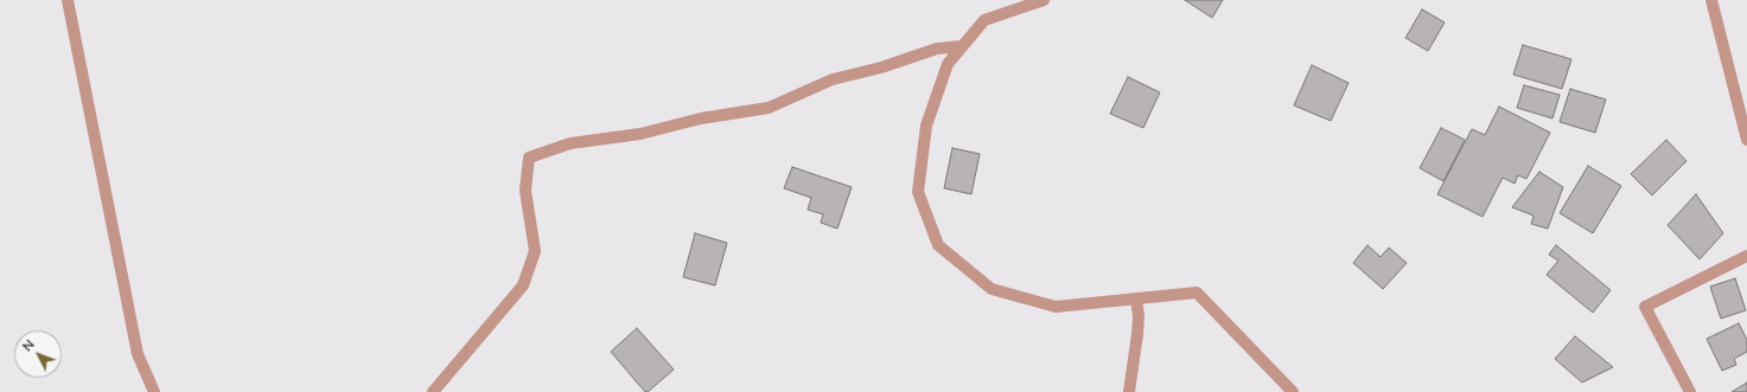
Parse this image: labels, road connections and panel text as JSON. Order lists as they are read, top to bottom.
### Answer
{
  "north": "top left"
}
